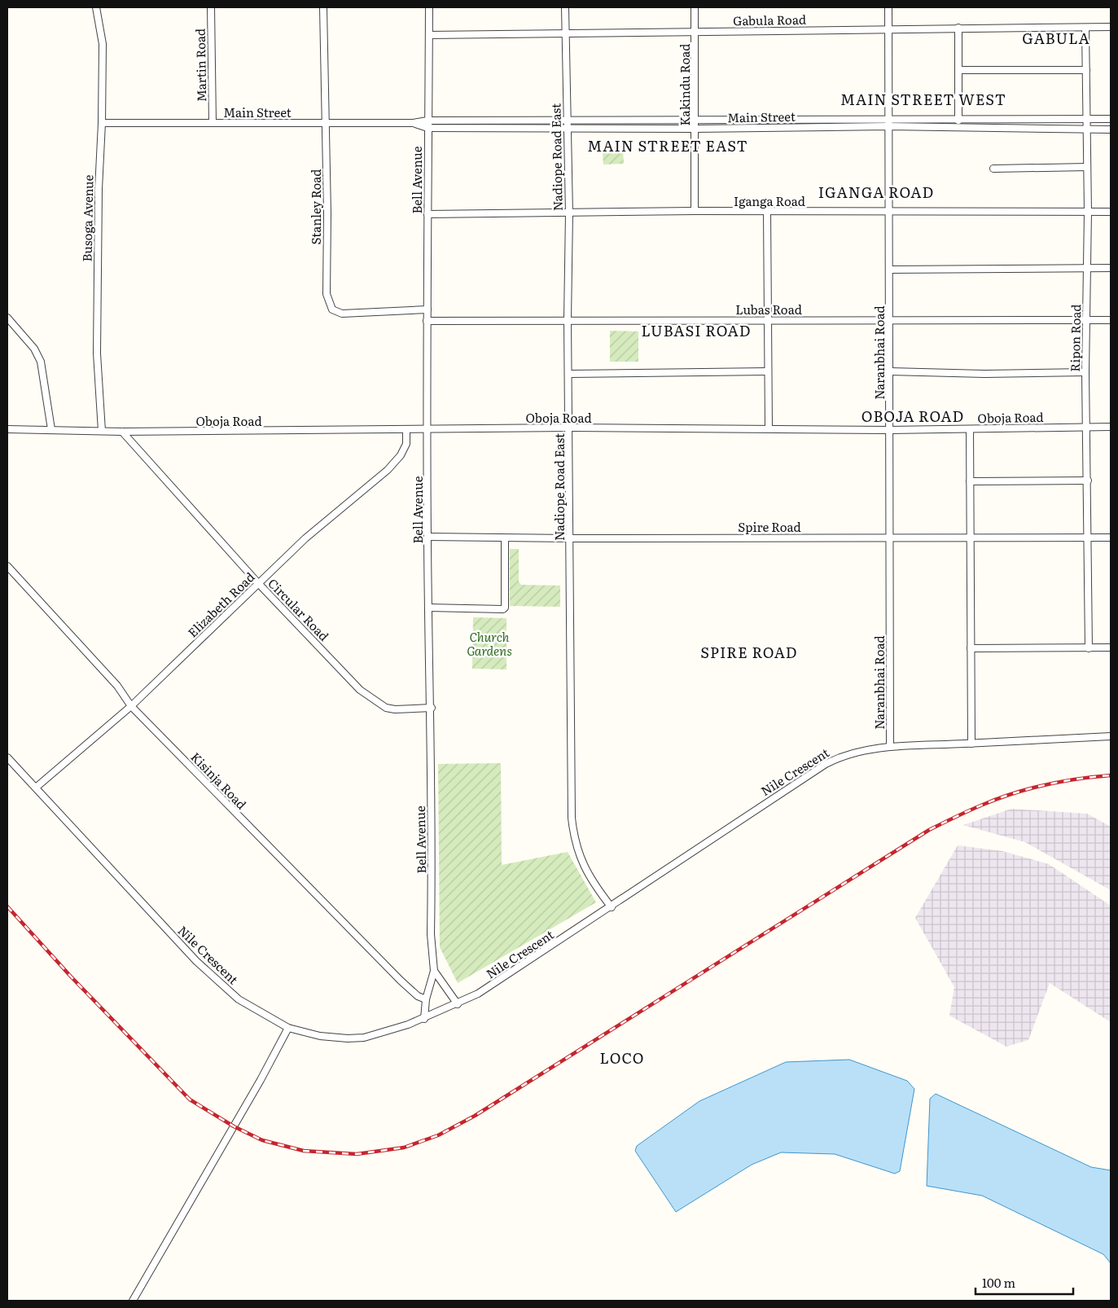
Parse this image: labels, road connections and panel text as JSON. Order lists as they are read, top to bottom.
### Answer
{
  "streets": {
    "street": [
      "Gabula Road",
      "Martin Road",
      "Kakindu Road",
      "Main Street",
      "Nadiope Road East",
      "Bell Avenue",
      "Iganga Road",
      "Stanley Road",
      "Busoga Avenue",
      "Lubas Road",
      "Ripon Road",
      "Naranbhai Road",
      "Oboja Road",
      "Spire Road",
      "Elizabeth Road",
      "Circular Road",
      "Nile Crescent",
      "Kisinja Road"
    ]
  },
  "crossings": [
    ["Gabula Road", "Kakindu Road"],
    ["Gabula Road", "Nadiope Road East"],
    ["Gabula Road", "Bell Avenue"],
    ["Gabula Road", "Ripon Road"],
    ["Gabula Road", "Naranbhai Road"],
    ["Martin Road", "Main Street"],
    ["Kakindu Road", "Main Street"],
    ["Kakindu Road", "Iganga Road"],
    ["Main Street", "Nadiope Road East"],
    ["Main Street", "Bell Avenue"],
    ["Main Street", "Stanley Road"],
    ["Main Street", "Busoga Avenue"],
    ["Main Street", "Ripon Road"],
    ["Main Street", "Naranbhai Road"],
    ["Nadiope Road East", "Iganga Road"],
    ["Nadiope Road East", "Lubas Road"],
    ["Nadiope Road East", "Oboja Road"],
    ["Nadiope Road East", "Spire Road"],
    ["Nadiope Road East", "Nile Crescent"],
    ["Bell Avenue", "Iganga Road"],
    ["Bell Avenue", "Stanley Road"],
    ["Bell Avenue", "Lubas Road"],
    ["Bell Avenue", "Oboja Road"],
    ["Bell Avenue", "Spire Road"],
    ["Bell Avenue", "Circular Road"],
    ["Bell Avenue", "Nile Crescent"],
    ["Iganga Road", "Ripon Road"],
    ["Iganga Road", "Naranbhai Road"],
    ["Busoga Avenue", "Oboja Road"],
    ["Lubas Road", "Ripon Road"],
    ["Lubas Road", "Naranbhai Road"],
    ["Ripon Road", "Oboja Road"],
    ["Ripon Road", "Spire Road"],
    ["Naranbhai Road", "Oboja Road"],
    ["Naranbhai Road", "Spire Road"],
    ["Naranbhai Road", "Nile Crescent"],
    ["Oboja Road", "Elizabeth Road"],
    ["Oboja Road", "Circular Road"],
    ["Elizabeth Road", "Circular Road"],
    ["Elizabeth Road", "Nile Crescent"],
    ["Elizabeth Road", "Kisinja Road"]
  ],
  "districts": [
    "GABULA",
    "MAIN STREET WEST",
    "MAIN STREET EAST",
    "IGANGA ROAD",
    "LUBASI ROAD",
    "OBOJA ROAD",
    "SPIRE ROAD",
    "LOCO"
  ],
  "parks": ["Church Gardens"],
  "scale_bar": "100 m"
}
